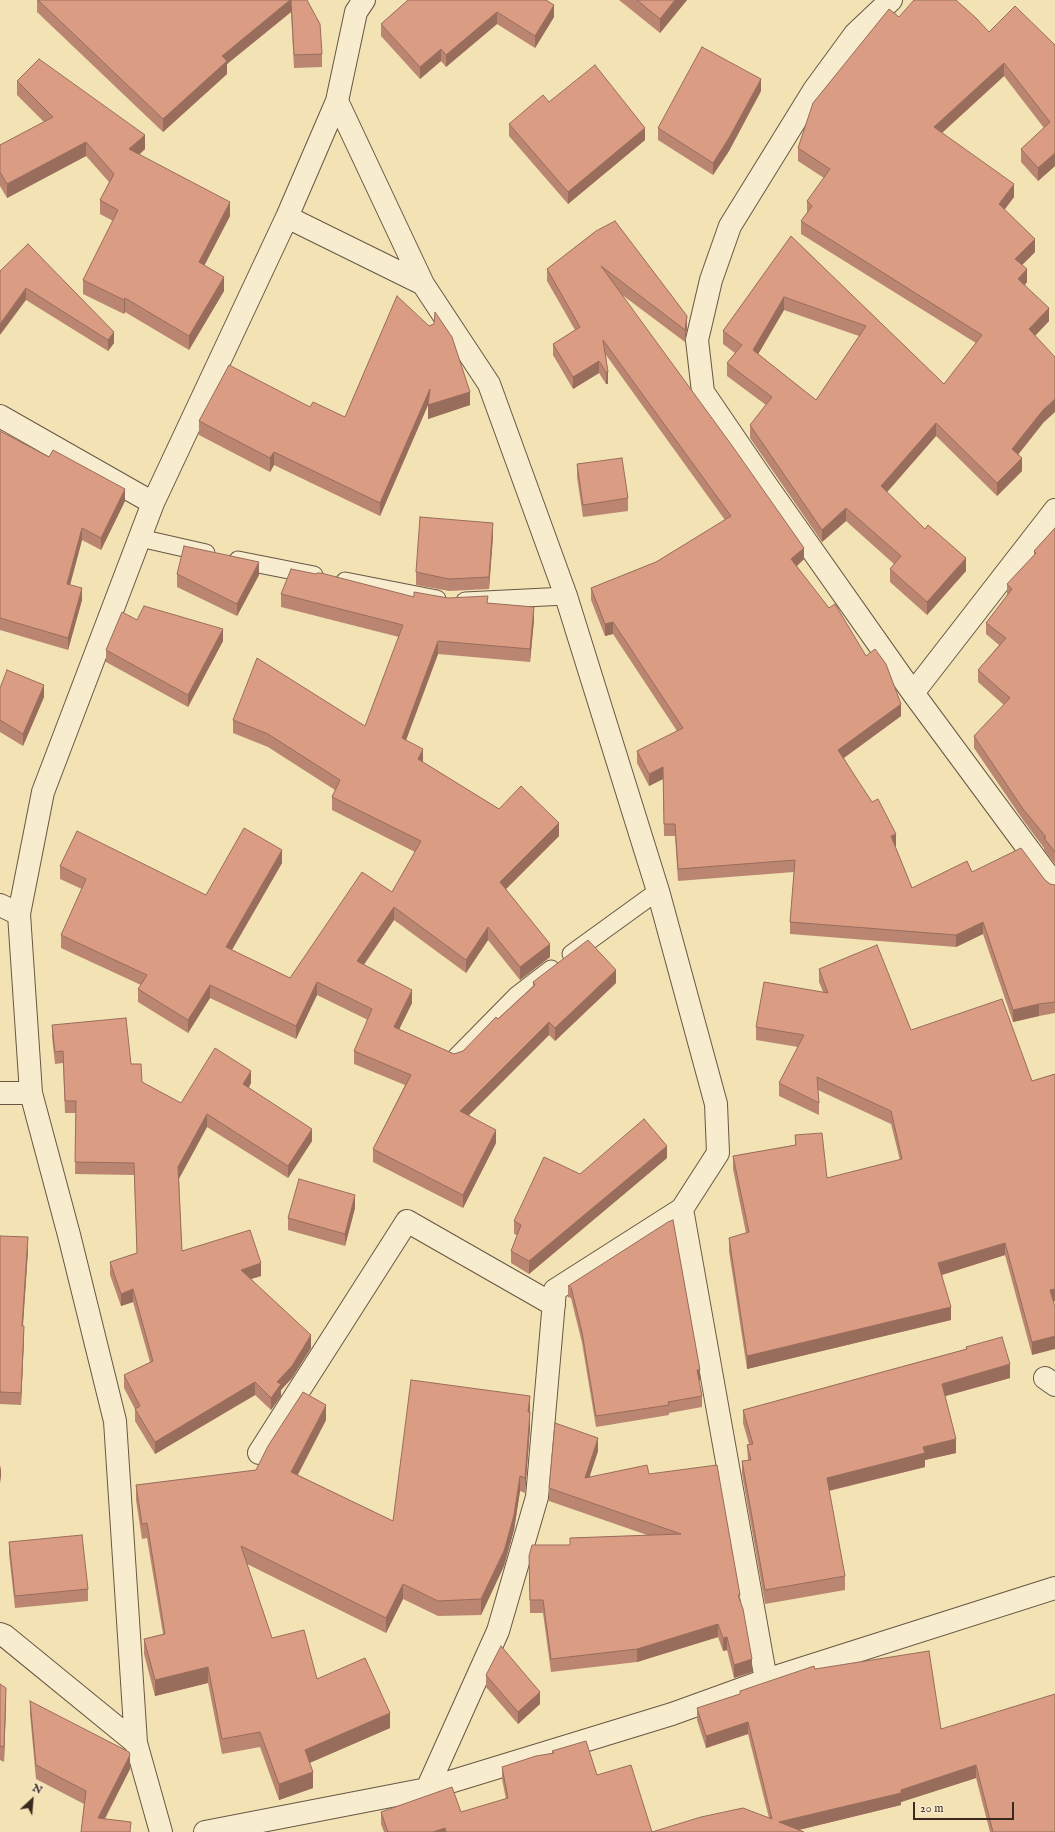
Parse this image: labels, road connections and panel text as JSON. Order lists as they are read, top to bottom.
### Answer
{
  "scale_bar": "20 m",
  "north": "top right"
}
